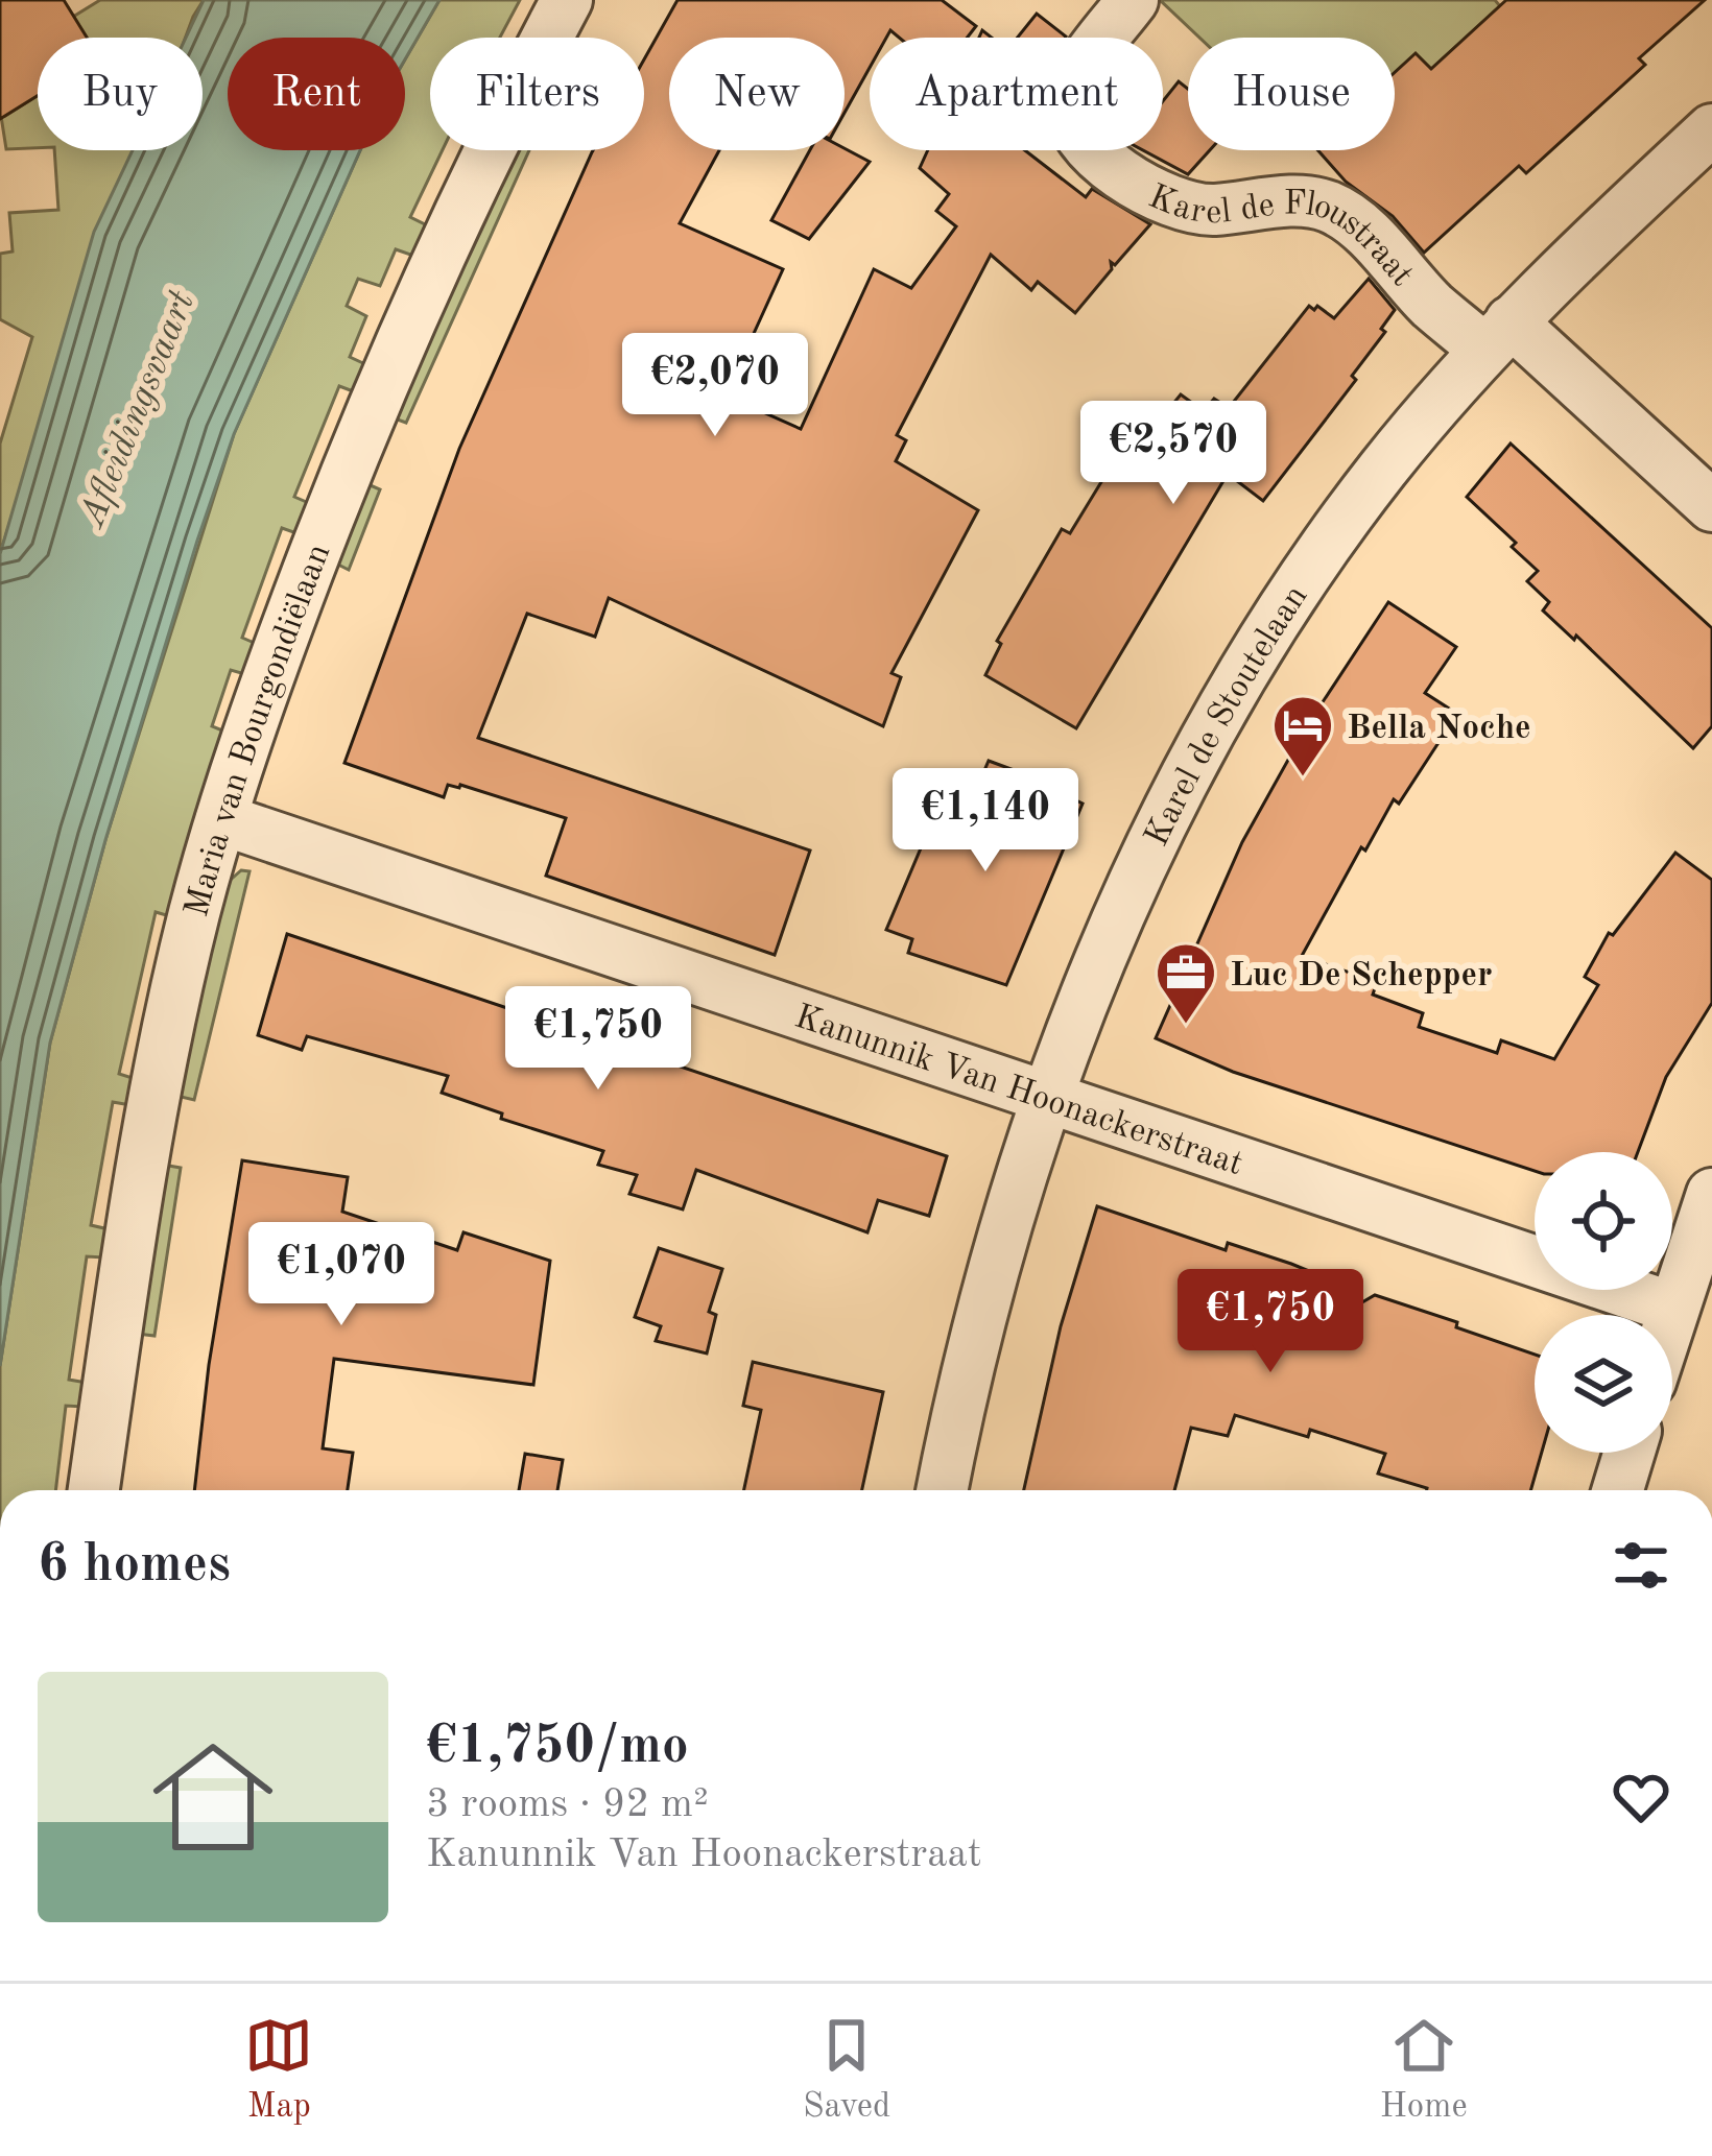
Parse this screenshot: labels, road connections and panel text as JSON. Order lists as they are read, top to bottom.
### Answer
{
  "streets": {
    "street": [
      "Karel de Floustraat",
      "Karel de Stoutelaan",
      "Maria van Bourgondiëlaan",
      "Kanunnik Van Hoonackerstraat"
    ]
  },
  "crossings": [
    ["Karel de Floustraat", "Karel de Stoutelaan"],
    ["Karel de Stoutelaan", "Kanunnik Van Hoonackerstraat"],
    ["Maria van Bourgondiëlaan", "Kanunnik Van Hoonackerstraat"]
  ],
  "water": ["Afleidingsvaart"],
  "places": {
    "hotel": ["Bella Noche"],
    "office": ["Luc De Schepper"]
  },
  "page": {
    "chip": [
      "Buy",
      "Rent",
      "Filters",
      "New",
      "Apartment",
      "House"
    ],
    "price": [
      "€2,070",
      "€2,570",
      "€1,140",
      "€1,750",
      "€1,070",
      "€1,750"
    ],
    "heading": "6 homes",
    "list": [
      {
        "name": "€1,750/mo",
        "note": "3 rooms · 92 m² · Kanunnik Van Hoonackerstraat"
      }
    ],
    "tabs": ["Map", "Saved", "Home"]
  }
}
